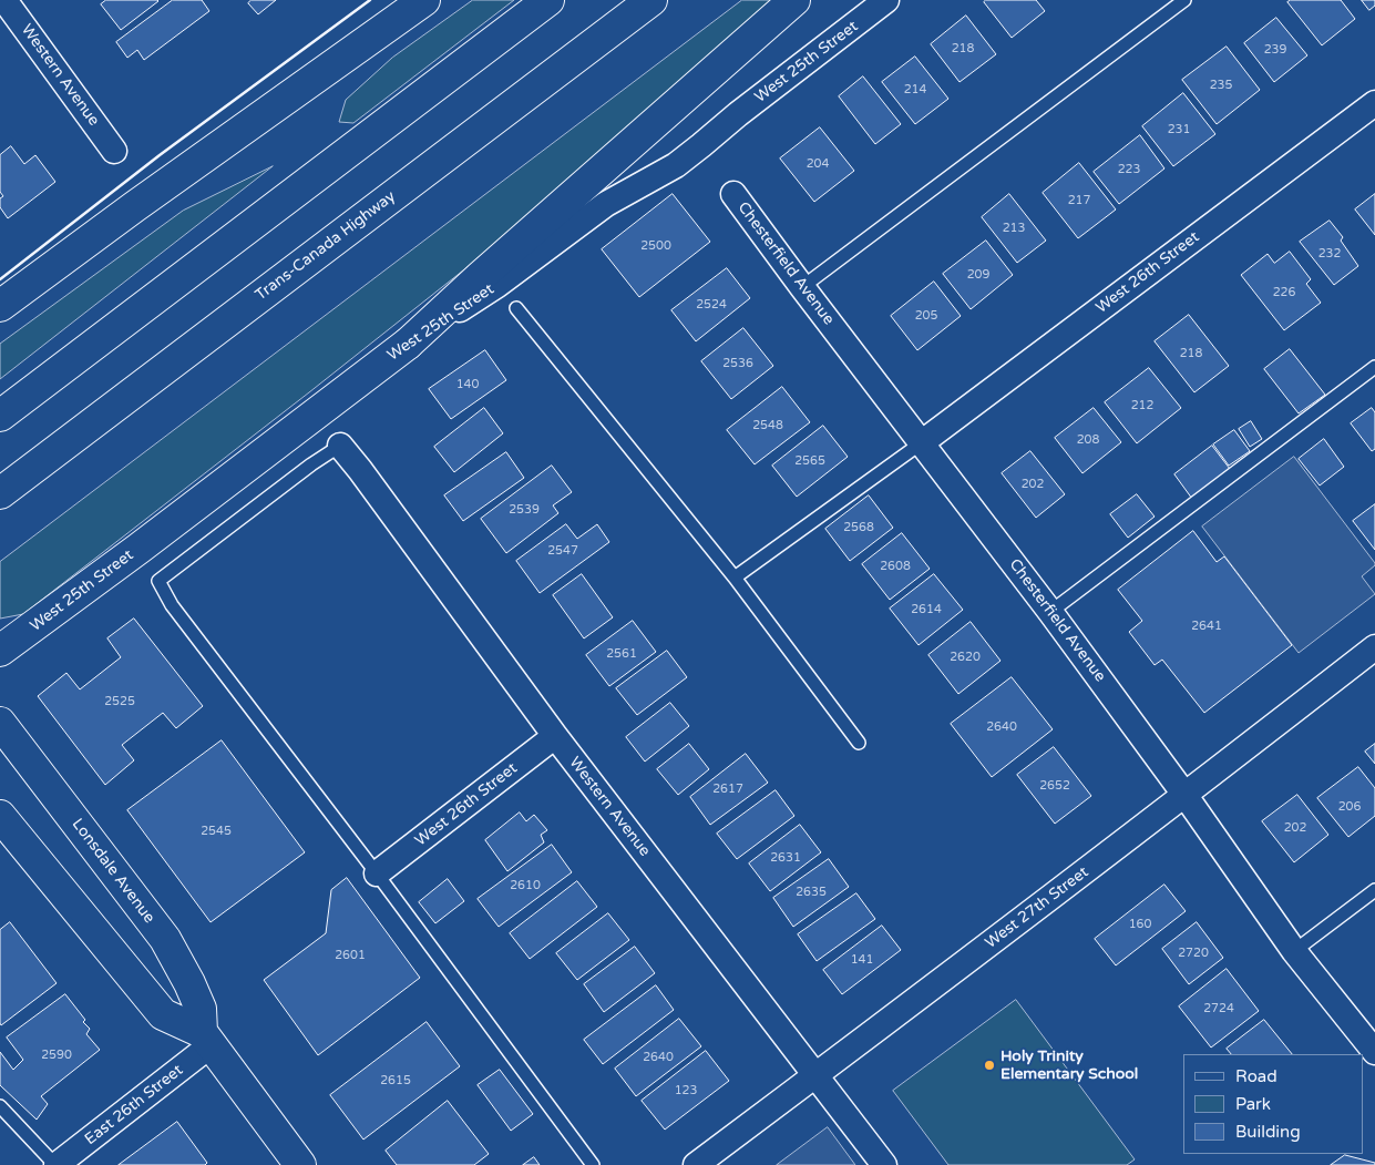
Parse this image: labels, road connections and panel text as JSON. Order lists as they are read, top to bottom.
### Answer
{
  "streets": {
    "main road": ["West 25th Street", "Trans-Canada Highway", "Lonsdale Avenue"],
    "street": [
      "Western Avenue",
      "Chesterfield Avenue",
      "West 26th Street",
      "West 27th Street",
      "East 26th Street"
    ]
  },
  "crossings": [
    ["Western Avenue", "West 26th Street"],
    ["Western Avenue", "West 27th Street"],
    ["Chesterfield Avenue", "West 26th Street"],
    ["Chesterfield Avenue", "West 27th Street"],
    ["Lonsdale Avenue", "East 26th Street"]
  ],
  "places": ["Holy Trinity Elementary School"],
  "house_numbers": [
    "218",
    "239",
    "235",
    "214",
    "231",
    "204",
    "223",
    "217",
    "213",
    "2500",
    "232",
    "209",
    "226",
    "2524",
    "205",
    "218",
    "2536",
    "140",
    "212",
    "2548",
    "208",
    "2565",
    "202",
    "2539",
    "2568",
    "2547",
    "2608",
    "2614",
    "2641",
    "2561",
    "2620",
    "2525",
    "2640",
    "2652",
    "2617",
    "206",
    "202",
    "2545",
    "2631",
    "2610",
    "2635",
    "160",
    "2720",
    "2601",
    "141",
    "2724",
    "2590",
    "2640",
    "2615",
    "123"
  ],
  "legend": ["Road", "Park", "Building"]
}
